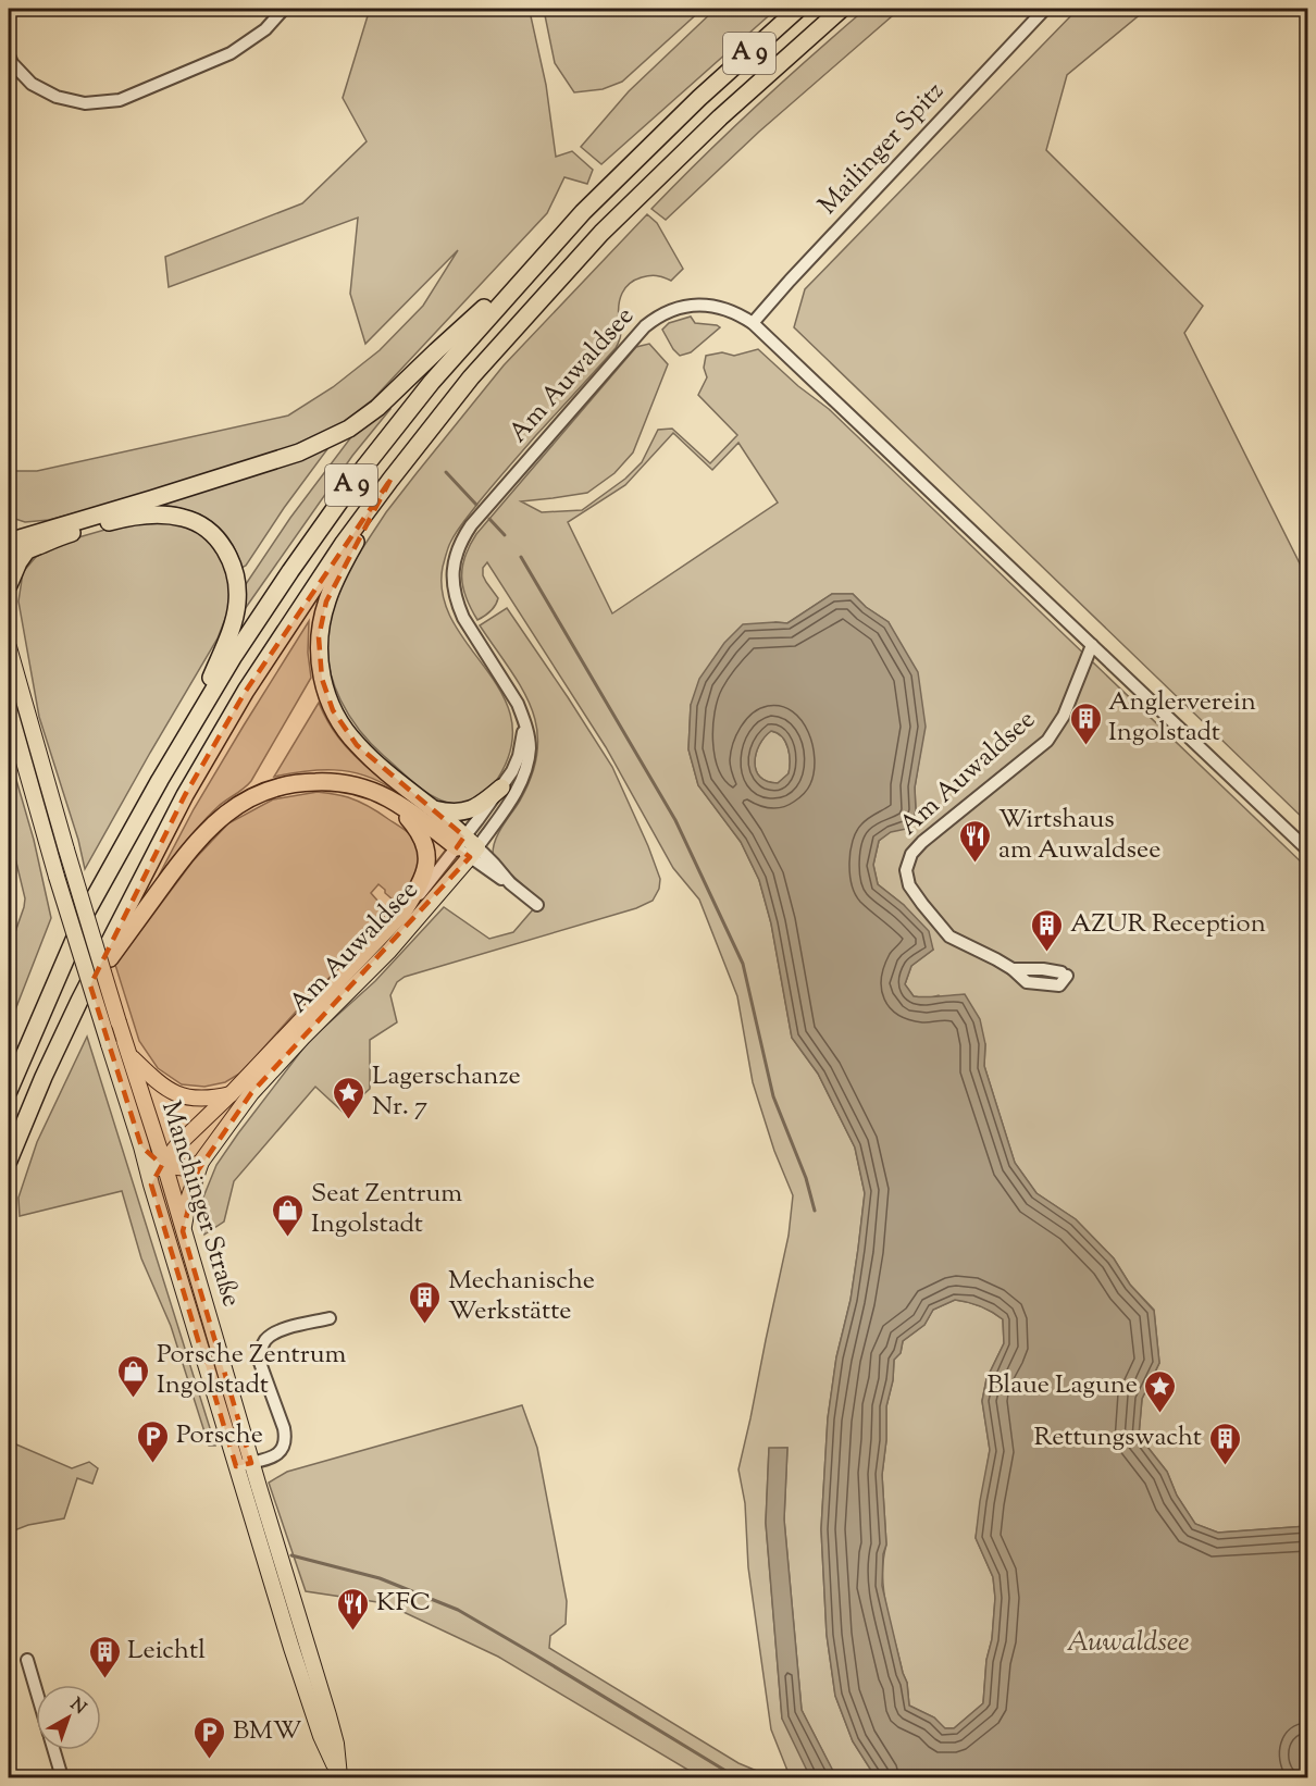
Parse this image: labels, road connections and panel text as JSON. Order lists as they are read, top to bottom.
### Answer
{
  "streets": {
    "highway": ["A 9"],
    "main road": ["Am Auwaldsee", "Manchinger Straße"],
    "street": ["Mailinger Spitz"]
  },
  "crossings": [
    ["Mailinger Spitz", "Am Auwaldsee"],
    ["Am Auwaldsee", "Manchinger Straße"]
  ],
  "water": ["Auwaldsee"],
  "places": {
    "building": [
      "Anglerverein Ingolstadt",
      "AZUR Reception",
      "Mechanische Werkstätte",
      "Rettungswacht",
      "Leichtl"
    ],
    "restaurant": ["Wirtshaus am Auwaldsee", "KFC"],
    "place": ["Lagerschanze Nr. 7", "Blaue Lagune"],
    "shop": ["Seat Zentrum Ingolstadt", "Porsche Zentrum Ingolstadt"],
    "parking": ["Porsche", "BMW"]
  },
  "north": "top right"
}
